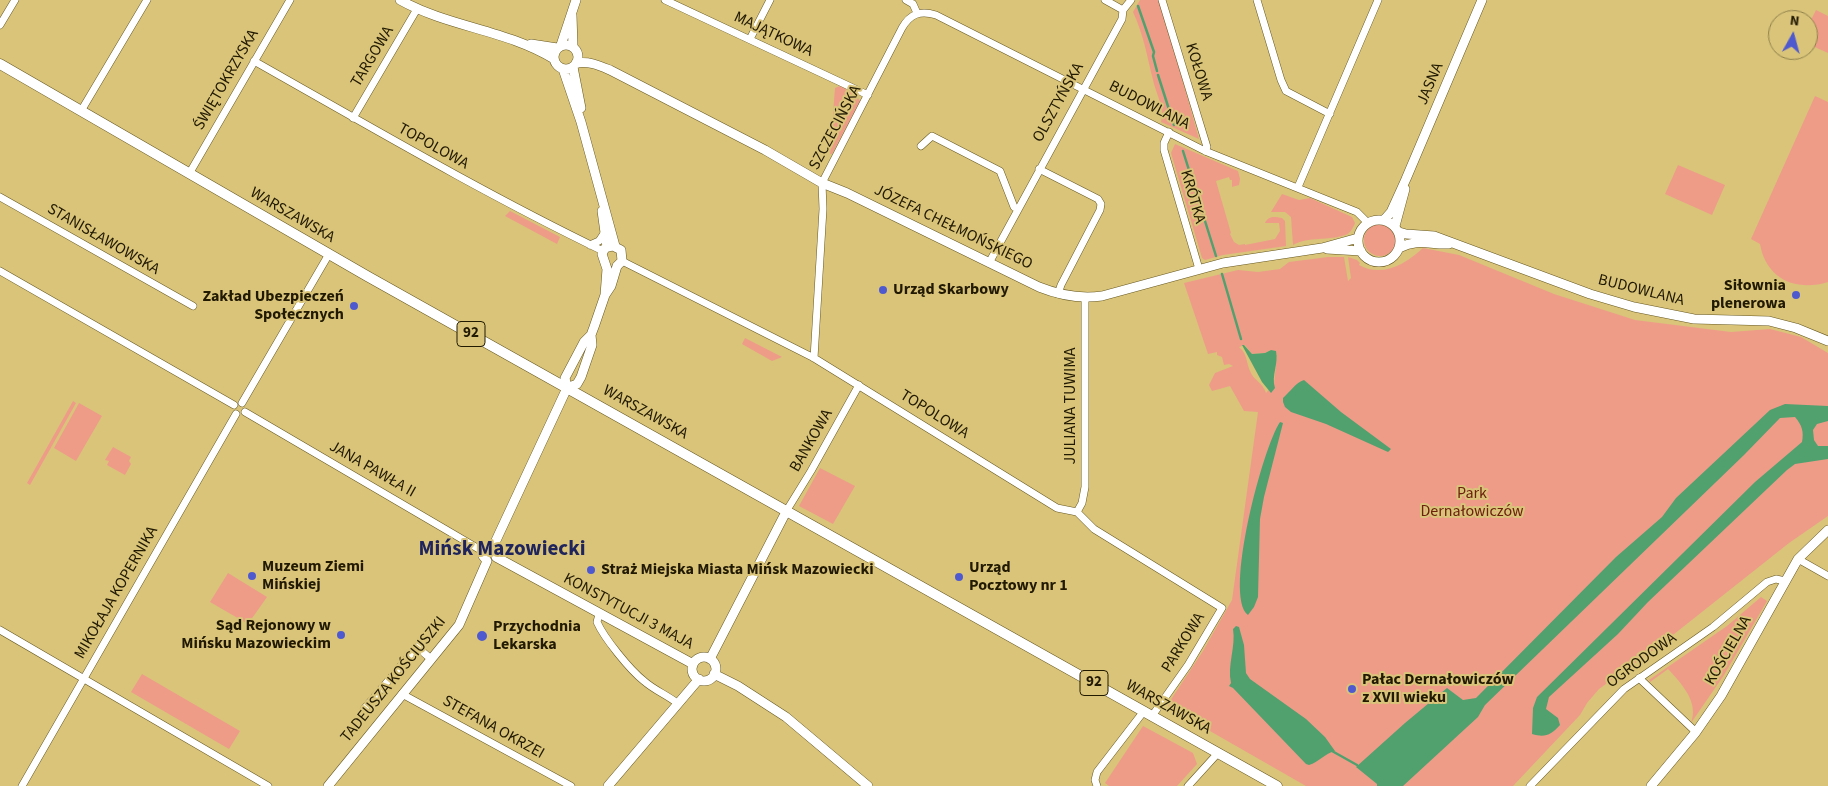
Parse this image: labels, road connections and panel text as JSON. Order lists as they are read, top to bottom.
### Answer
{
  "streets": {
    "main road": ["WARSZAWSKA", "92"],
    "street": [
      "MAJĄTKOWA",
      "TARGOWA",
      "KOŁOWA",
      "ŚWIĘTOKRZYSKA",
      "JASNA",
      "OLSZTYŃSKA",
      "BUDOWLANA",
      "SZCZECIŃSKA",
      "TOPOLOWA",
      "KRÓTKA",
      "JÓZEFA CHEŁMOŃSKIEGO",
      "STANISŁAWOWSKA",
      "JULIANA TUWIMA",
      "BANKOWA",
      "JANA PAWŁA II",
      "MIKOŁAJA KOPERNIKA",
      "KONSTYTUCJI 3 MAJA",
      "PARKOWA",
      "KOŚCIELNA",
      "OGRODOWA",
      "TADEUSZA KOŚCIUSZKI",
      "STEFANA OKRZEI"
    ]
  },
  "crossings": [
    ["MAJĄTKOWA", "SZCZECIŃSKA"],
    ["TARGOWA", "TOPOLOWA"],
    ["KOŁOWA", "BUDOWLANA"],
    ["ŚWIĘTOKRZYSKA", "TOPOLOWA"],
    ["ŚWIĘTOKRZYSKA", "WARSZAWSKA"],
    ["JASNA", "BUDOWLANA"],
    ["JASNA", "JÓZEFA CHEŁMOŃSKIEGO"],
    ["OLSZTYŃSKA", "BUDOWLANA"],
    ["OLSZTYŃSKA", "JÓZEFA CHEŁMOŃSKIEGO"],
    ["BUDOWLANA", "SZCZECIŃSKA"],
    ["BUDOWLANA", "KRÓTKA"],
    ["BUDOWLANA", "JÓZEFA CHEŁMOŃSKIEGO"],
    ["SZCZECIŃSKA", "TOPOLOWA"],
    ["SZCZECIŃSKA", "JÓZEFA CHEŁMOŃSKIEGO"],
    ["TOPOLOWA", "JULIANA TUWIMA"],
    ["TOPOLOWA", "BANKOWA"],
    ["TOPOLOWA", "PARKOWA"],
    ["KRÓTKA", "JÓZEFA CHEŁMOŃSKIEGO"],
    ["WARSZAWSKA", "BANKOWA"],
    ["WARSZAWSKA", "PARKOWA"],
    ["WARSZAWSKA", "TADEUSZA KOŚCIUSZKI"],
    ["JÓZEFA CHEŁMOŃSKIEGO", "JULIANA TUWIMA"],
    ["JANA PAWŁA II", "MIKOŁAJA KOPERNIKA"],
    ["JANA PAWŁA II", "KONSTYTUCJI 3 MAJA"],
    ["JANA PAWŁA II", "TADEUSZA KOŚCIUSZKI"],
    ["KONSTYTUCJI 3 MAJA", "TADEUSZA KOŚCIUSZKI"],
    ["KOŚCIELNA", "OGRODOWA"],
    ["TADEUSZA KOŚCIUSZKI", "STEFANA OKRZEI"]
  ],
  "districts": ["Mińsk Mazowiecki"],
  "parks": ["Park Dernałowiczów"],
  "places": [
    "Urząd Skarbowy",
    "Siłownia plenerowa",
    "Zakład Ubezpieczeń Społecznych",
    "Straż Miejska Miasta Mińsk Mazowiecki",
    "Muzeum Ziemi Mińskiej",
    "Urząd Pocztowy nr 1",
    "Sąd Rejonowy w Mińsku Mazowieckim",
    "Przychodnia Lekarska",
    "Pałac Dernałowiczów z XVII wieku"
  ],
  "north": "top"
}
